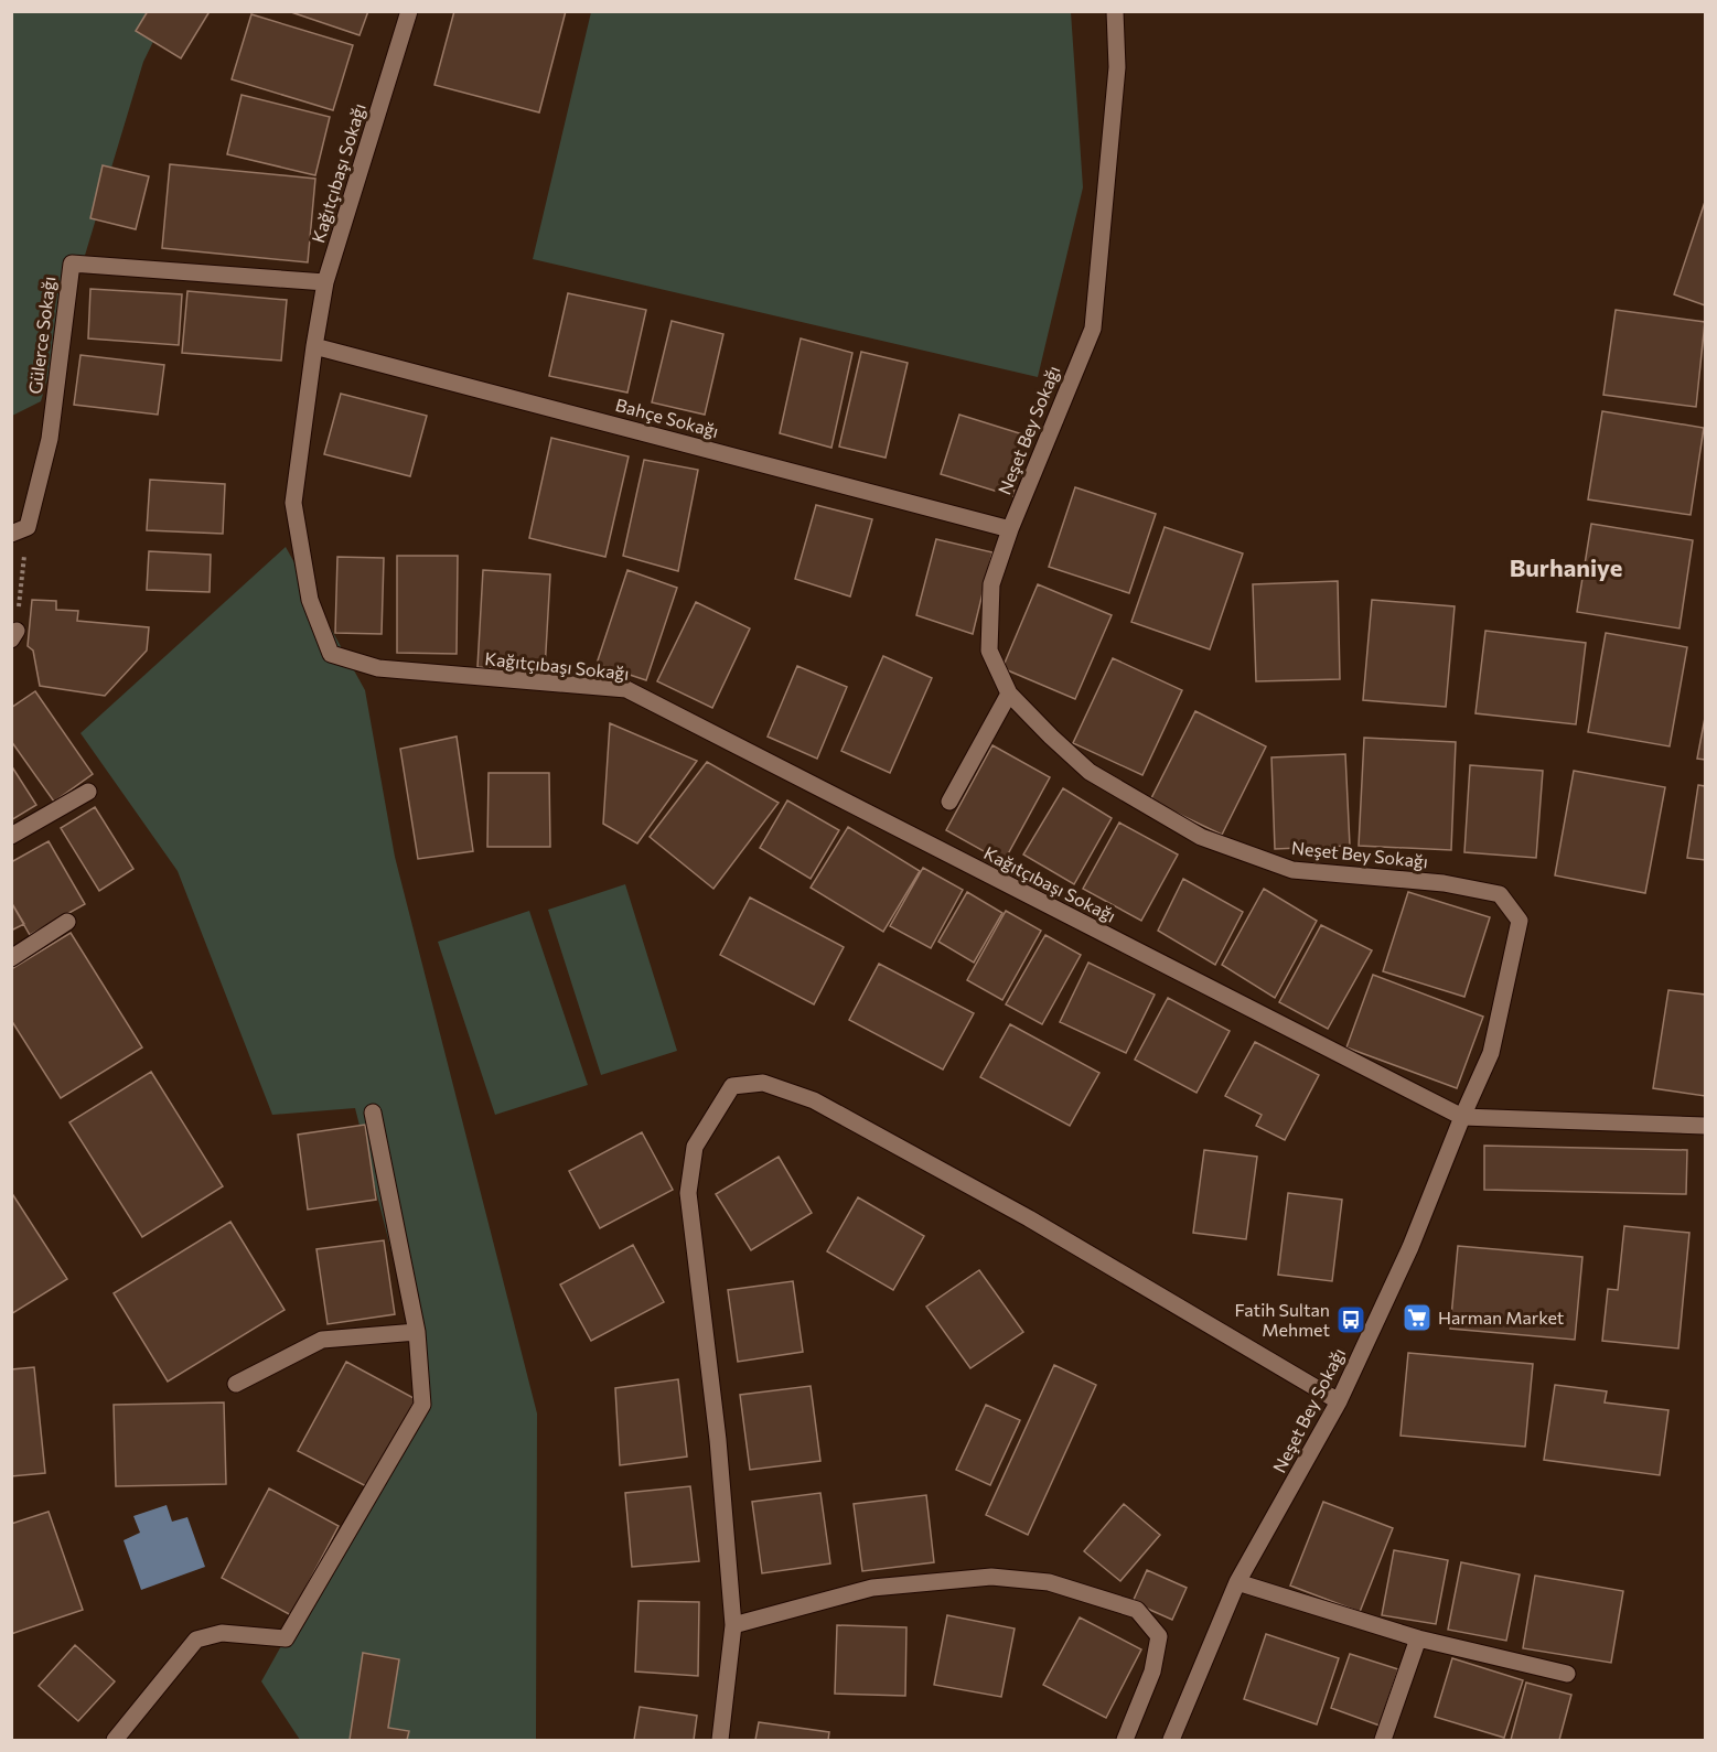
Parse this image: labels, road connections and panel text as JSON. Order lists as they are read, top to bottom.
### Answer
{
  "streets": {
    "street": [
      "Kağıtçıbaşı Sokağı",
      "Gülerce Sokağı",
      "Bahçe Sokağı",
      "Neşet Bey Sokağı"
    ]
  },
  "crossings": [
    ["Kağıtçıbaşı Sokağı", "Gülerce Sokağı"],
    ["Kağıtçıbaşı Sokağı", "Bahçe Sokağı"],
    ["Kağıtçıbaşı Sokağı", "Neşet Bey Sokağı"],
    ["Bahçe Sokağı", "Neşet Bey Sokağı"]
  ],
  "districts": ["Burhaniye"],
  "places": {
    "supermarket": ["Harman Market"],
    "bus stop": ["Fatih Sultan Mehmet"]
  }
}
